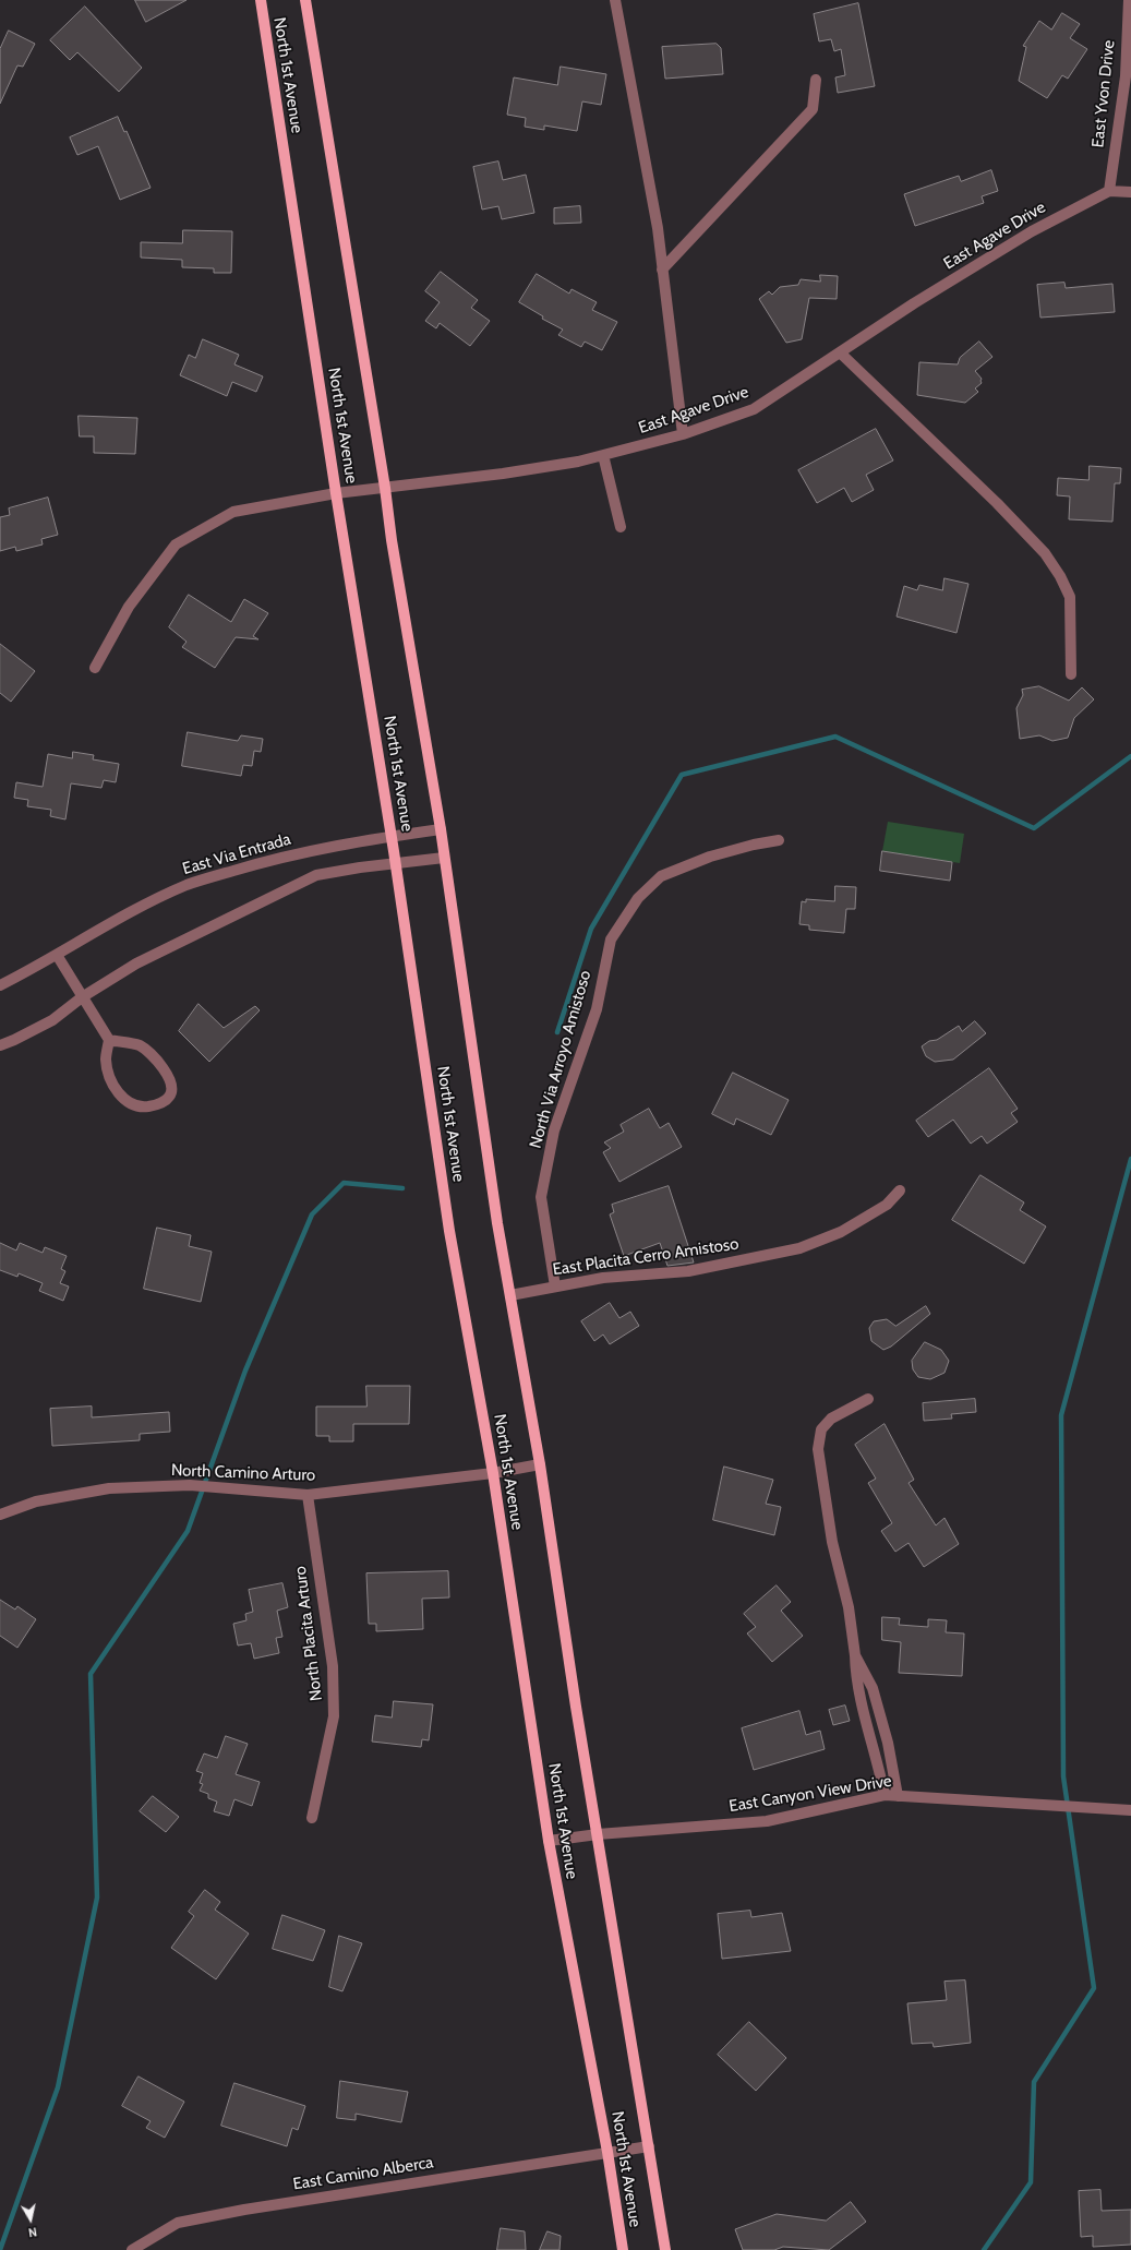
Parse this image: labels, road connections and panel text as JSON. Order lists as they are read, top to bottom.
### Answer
{
  "streets": {
    "main road": ["North 1st Avenue"],
    "street": [
      "East Yvon Drive",
      "East Agave Drive",
      "East Via Entrada",
      "North Via Arroyo Amistoso",
      "East Placita Cerro Amistoso",
      "North Camino Arturo",
      "North Placita Arturo",
      "East Canyon View Drive",
      "East Camino Alberca"
    ]
  },
  "crossings": [
    ["North 1st Avenue", "East Agave Drive"],
    ["North 1st Avenue", "East Via Entrada"],
    ["North 1st Avenue", "East Placita Cerro Amistoso"],
    ["North 1st Avenue", "North Camino Arturo"],
    ["North 1st Avenue", "East Canyon View Drive"],
    ["North 1st Avenue", "East Camino Alberca"],
    ["East Yvon Drive", "East Agave Drive"],
    ["North Via Arroyo Amistoso", "East Placita Cerro Amistoso"],
    ["North Camino Arturo", "North Placita Arturo"]
  ],
  "north": "bottom"
}
